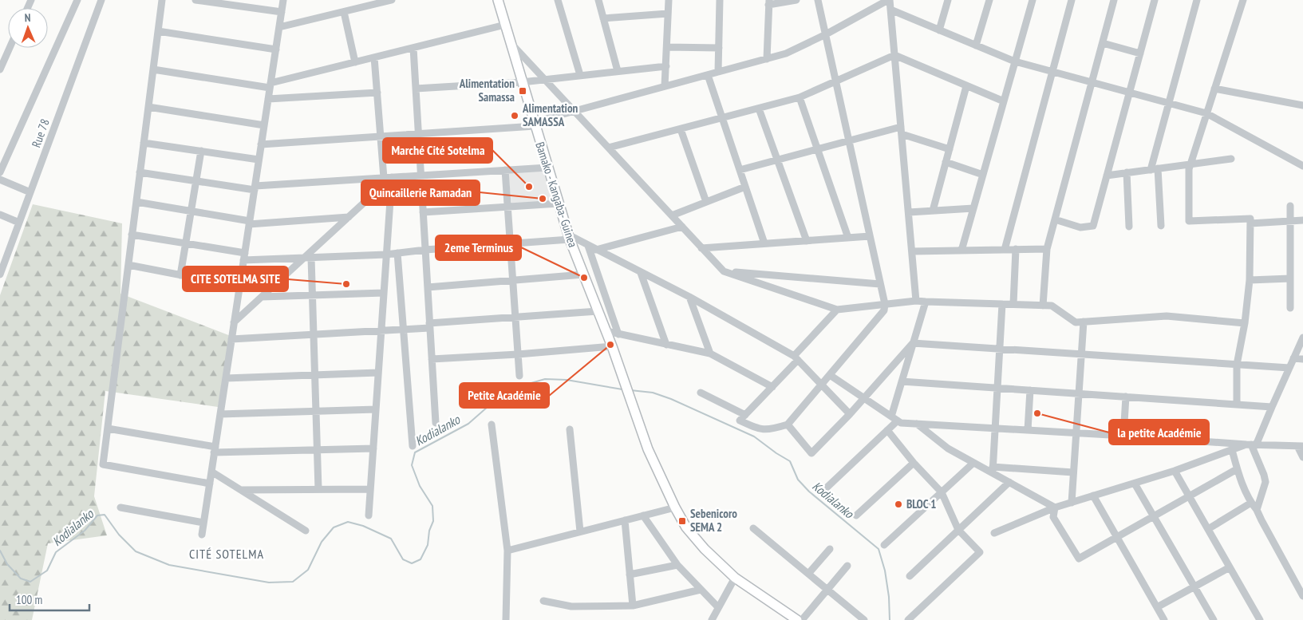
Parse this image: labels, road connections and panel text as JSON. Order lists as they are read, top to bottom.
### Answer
{
  "streets": {
    "main road": ["Bamako - Kangaba- Guinea"],
    "street": ["Rue 78"]
  },
  "districts": ["CITÉ SOTELMA"],
  "water": ["Kodialanko"],
  "places": {
    "transit": ["Alimentation Samassa", "Sebenicoro SEMA 2"],
    "other": [
      "Alimentation SAMASSA",
      "Marché Cité Sotelma",
      "Quincaillerie Ramadan",
      "2eme Terminus",
      "CITE SOTELMA SITE",
      "Petite Académie",
      "la petite Académie",
      "BLOC 1"
    ]
  },
  "scale_bar": "100 m",
  "north": "top"
}
